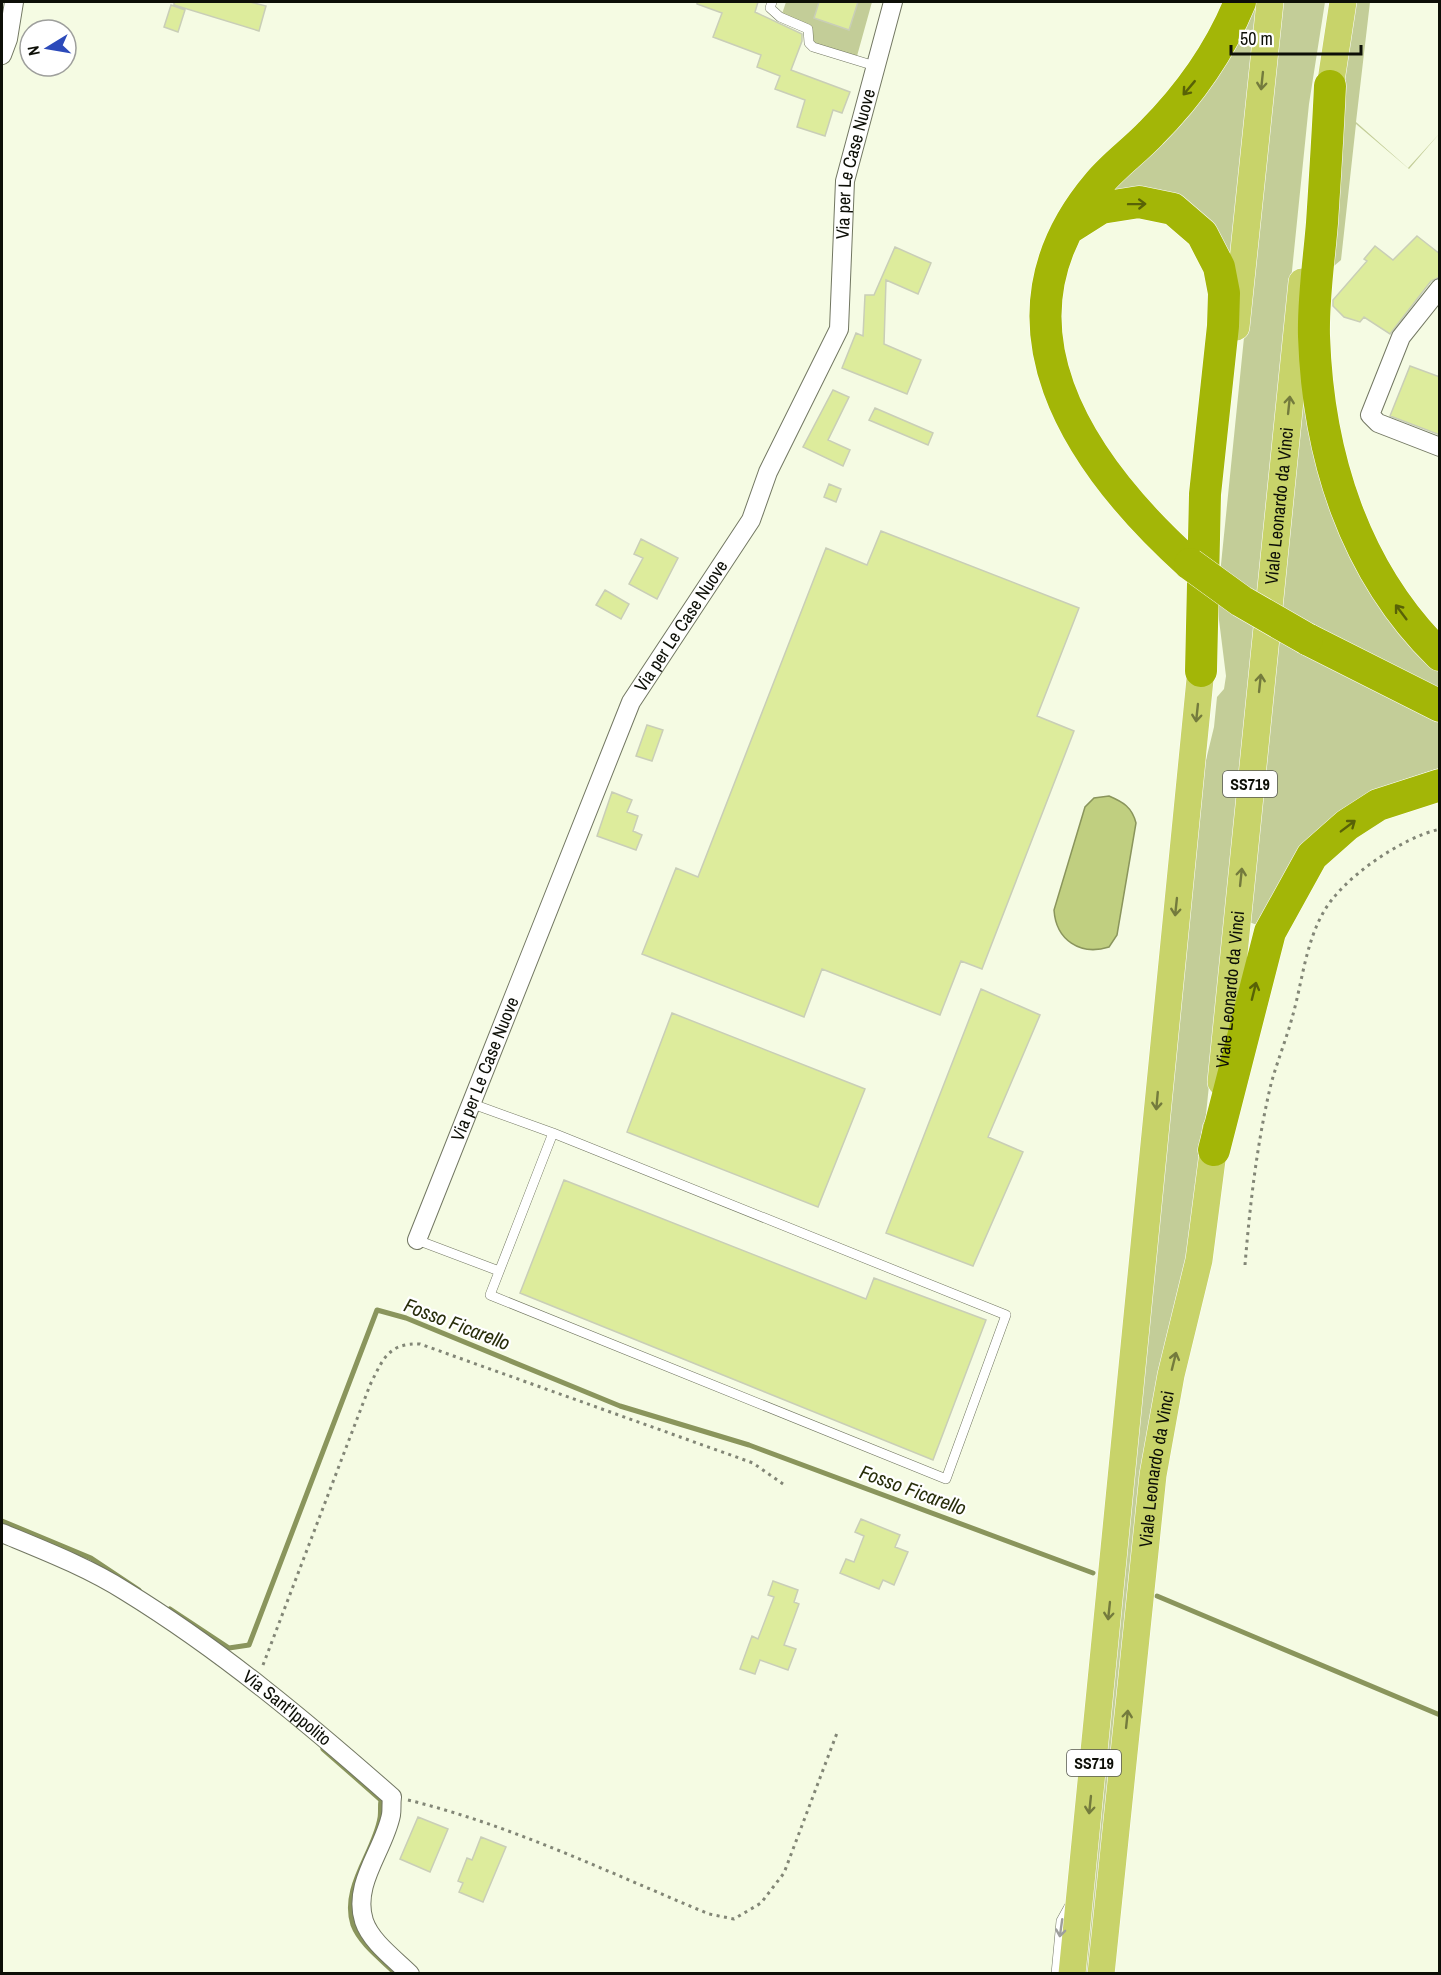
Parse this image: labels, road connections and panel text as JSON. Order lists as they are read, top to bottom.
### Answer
{
  "streets": {
    "main road": ["Viale Leonardo da Vinci", "SS719"],
    "street": ["Via per Le Case Nuove", "Via Sant'Ippolito"]
  },
  "water": ["Fosso Ficarello"],
  "scale_bar": "50 m",
  "north": "left"
}
